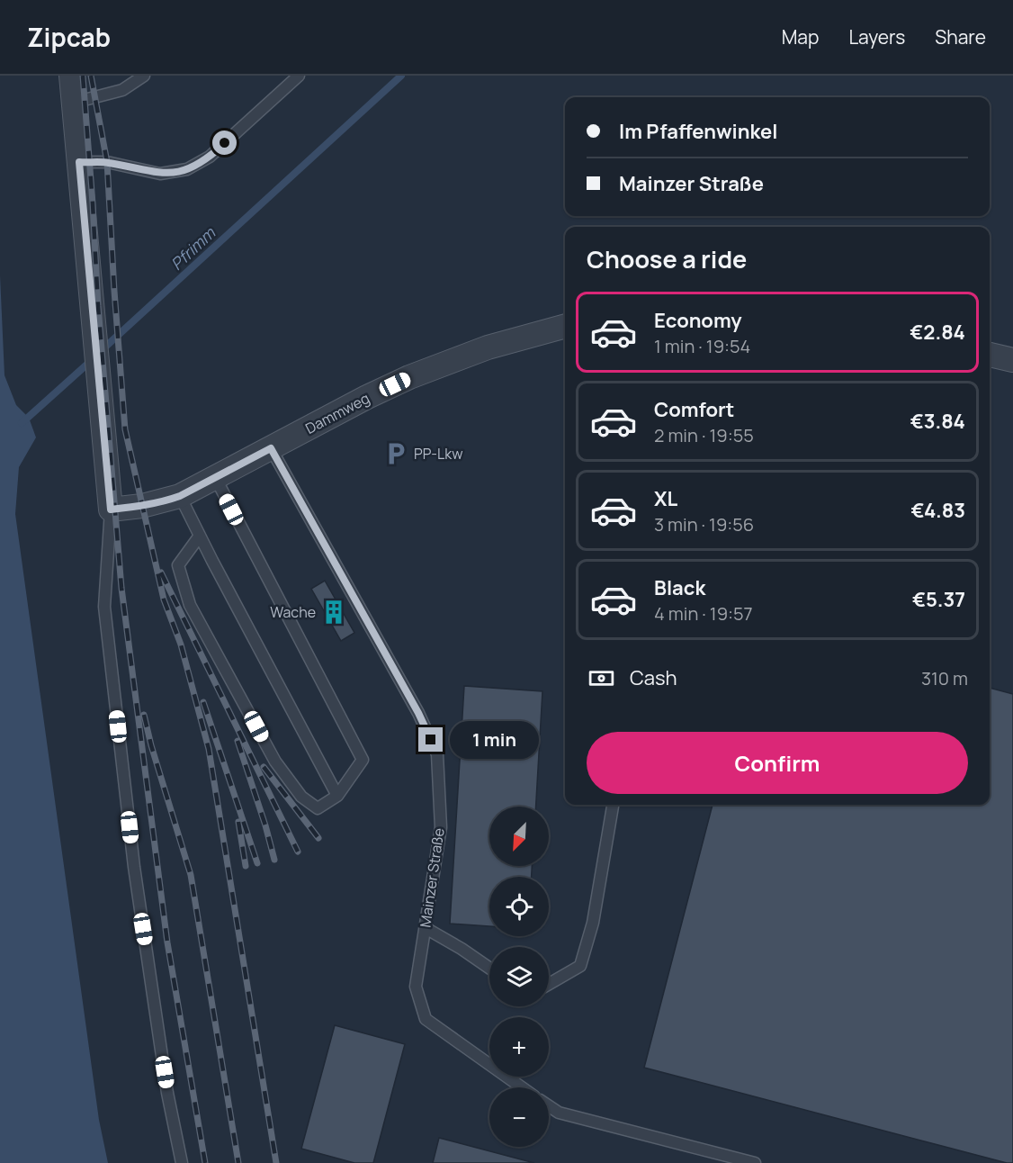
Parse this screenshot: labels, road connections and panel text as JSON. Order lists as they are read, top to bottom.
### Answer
{
  "streets": {
    "street": ["Dammweg"],
    "lane": ["Mainzer Straße"]
  },
  "crossings": [
    ["Dammweg", "Mainzer Straße"]
  ],
  "water": ["Pfrimm"],
  "places": {
    "parking": ["PP-Lkw"],
    "building": ["Wache"]
  },
  "north": "bottom left",
  "page": {
    "header": "Zipcab",
    "nav": ["Map", "Layers", "Share"],
    "banner": ["Im Pfaffenwinkel", "Mainzer Straße"],
    "heading": "Choose a ride",
    "list": [
      {
        "name": "Economy",
        "note": "1 min · 19:54",
        "value": "€2.84"
      },
      {
        "name": "Comfort",
        "note": "2 min · 19:55",
        "value": "€3.84"
      },
      {
        "name": "XL",
        "note": "3 min · 19:56",
        "value": "€4.83"
      },
      {
        "name": "Black",
        "note": "4 min · 19:57",
        "value": "€5.37"
      }
    ],
    "pay": ["Cash", "310 m"],
    "bubble": "1 min",
    "buttons": "Confirm",
    "map_buttons": ["+", "−"]
  }
}
